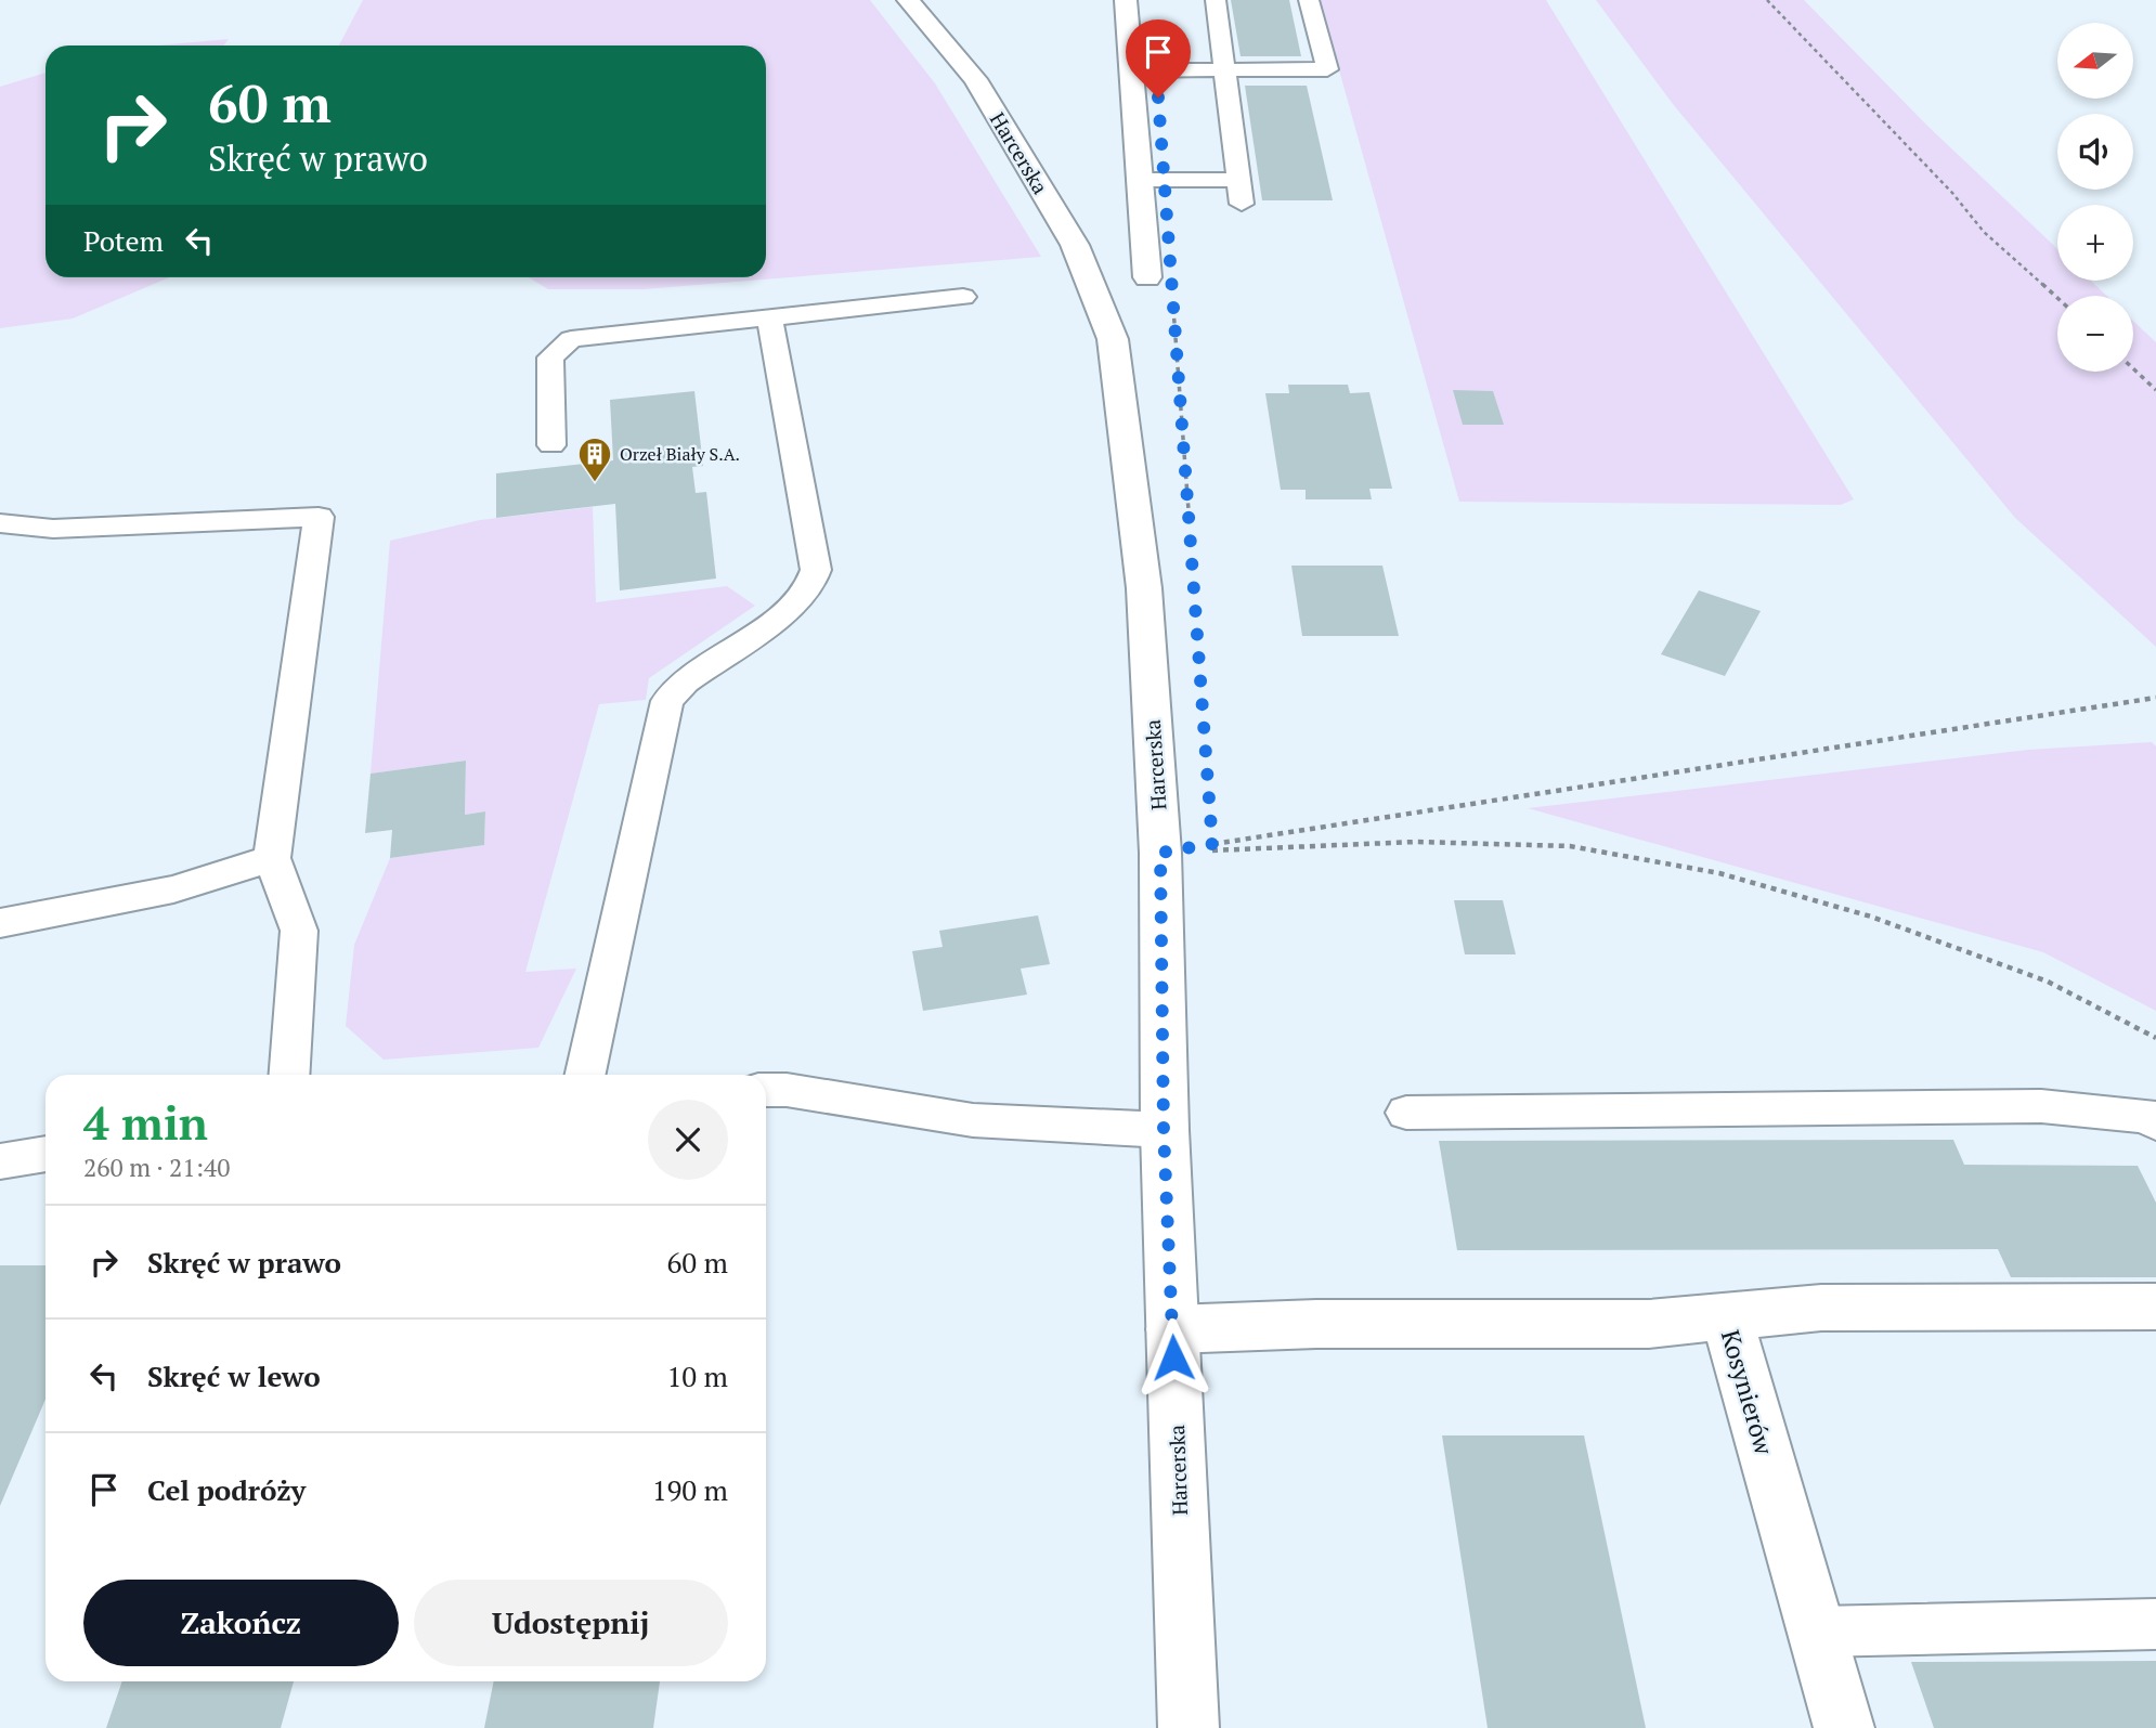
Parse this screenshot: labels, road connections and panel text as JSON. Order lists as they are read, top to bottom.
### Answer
{
  "streets": {
    "main road": ["Harcerska", "Kosynierów"]
  },
  "crossings": [
    ["Harcerska", "Kosynierów"]
  ],
  "places": {
    "building": ["Orzeł Biały S.A."]
  },
  "north": "left",
  "page": {
    "map_buttons": ["+", "−"],
    "turn": ["60 m", "Skręć w prawo"],
    "then": "Potem",
    "heading": ["4 min", "260 m · 21:40"],
    "list": [
      {
        "name": "Skręć w prawo",
        "value": "60 m"
      },
      {
        "name": "Skręć w lewo",
        "value": "10 m"
      },
      {
        "name": "Cel podróży",
        "value": "190 m"
      }
    ],
    "buttons": ["Zakończ", "Udostępnij"]
  }
}
